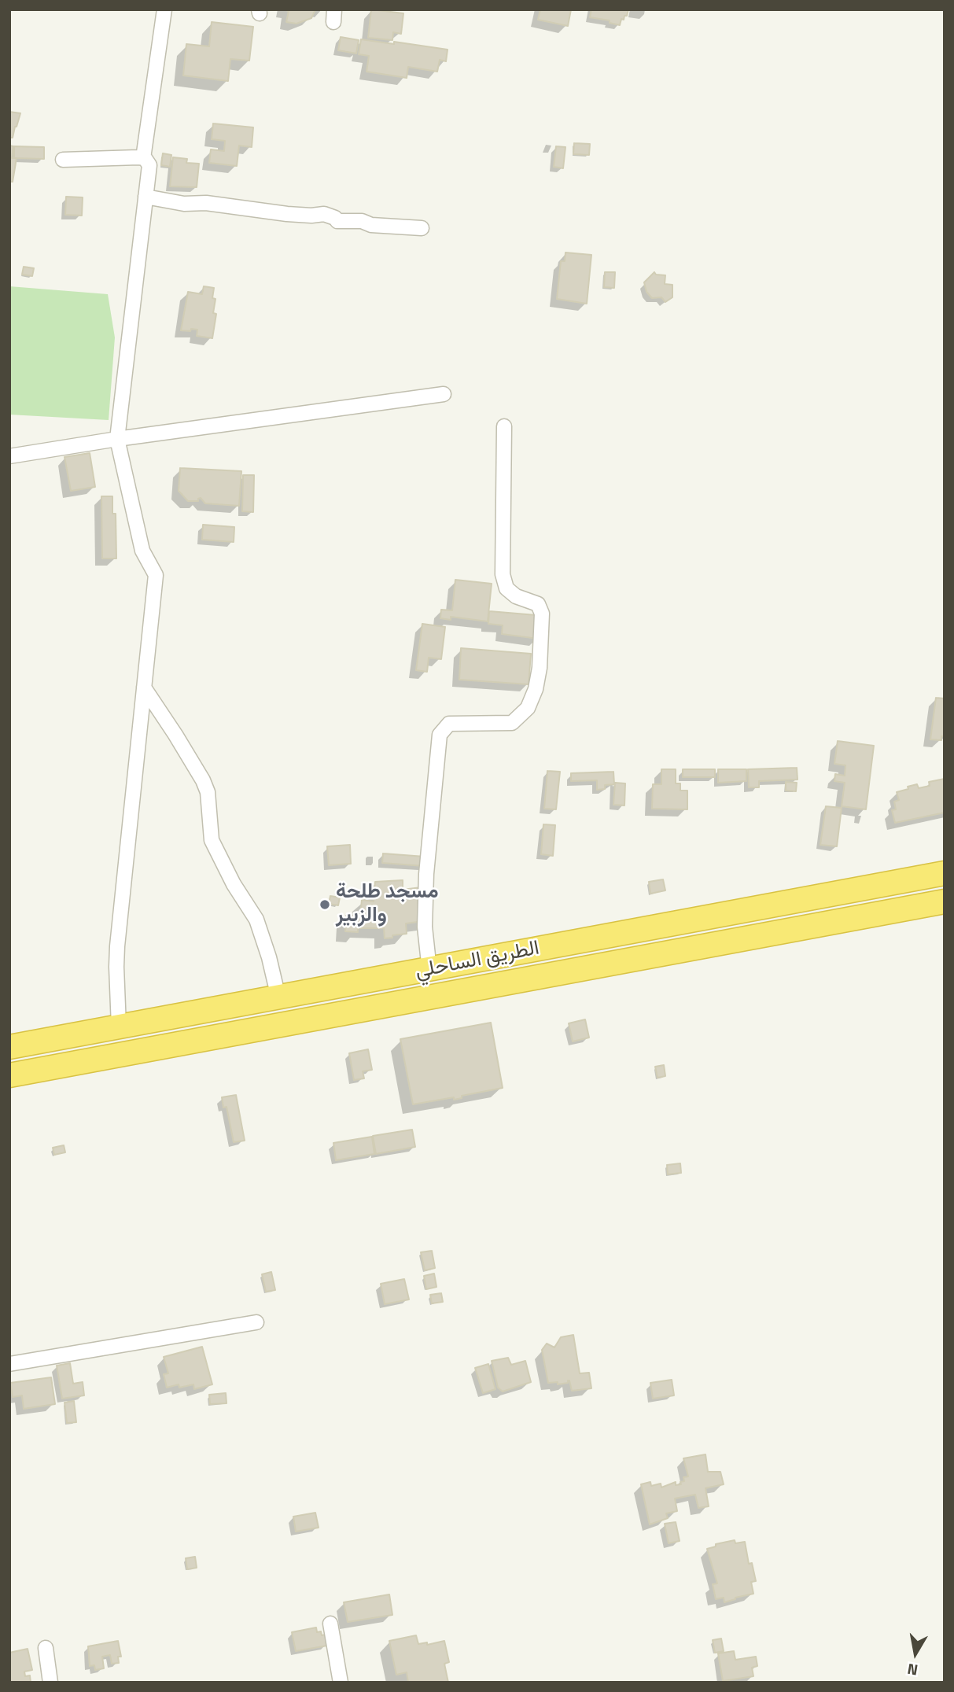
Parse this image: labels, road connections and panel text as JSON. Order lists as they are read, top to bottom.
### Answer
{
  "streets": {
    "highway": ["الطريق الساحلي"]
  },
  "places": ["مسجد طلحة والزبير"],
  "north": "bottom"
}
